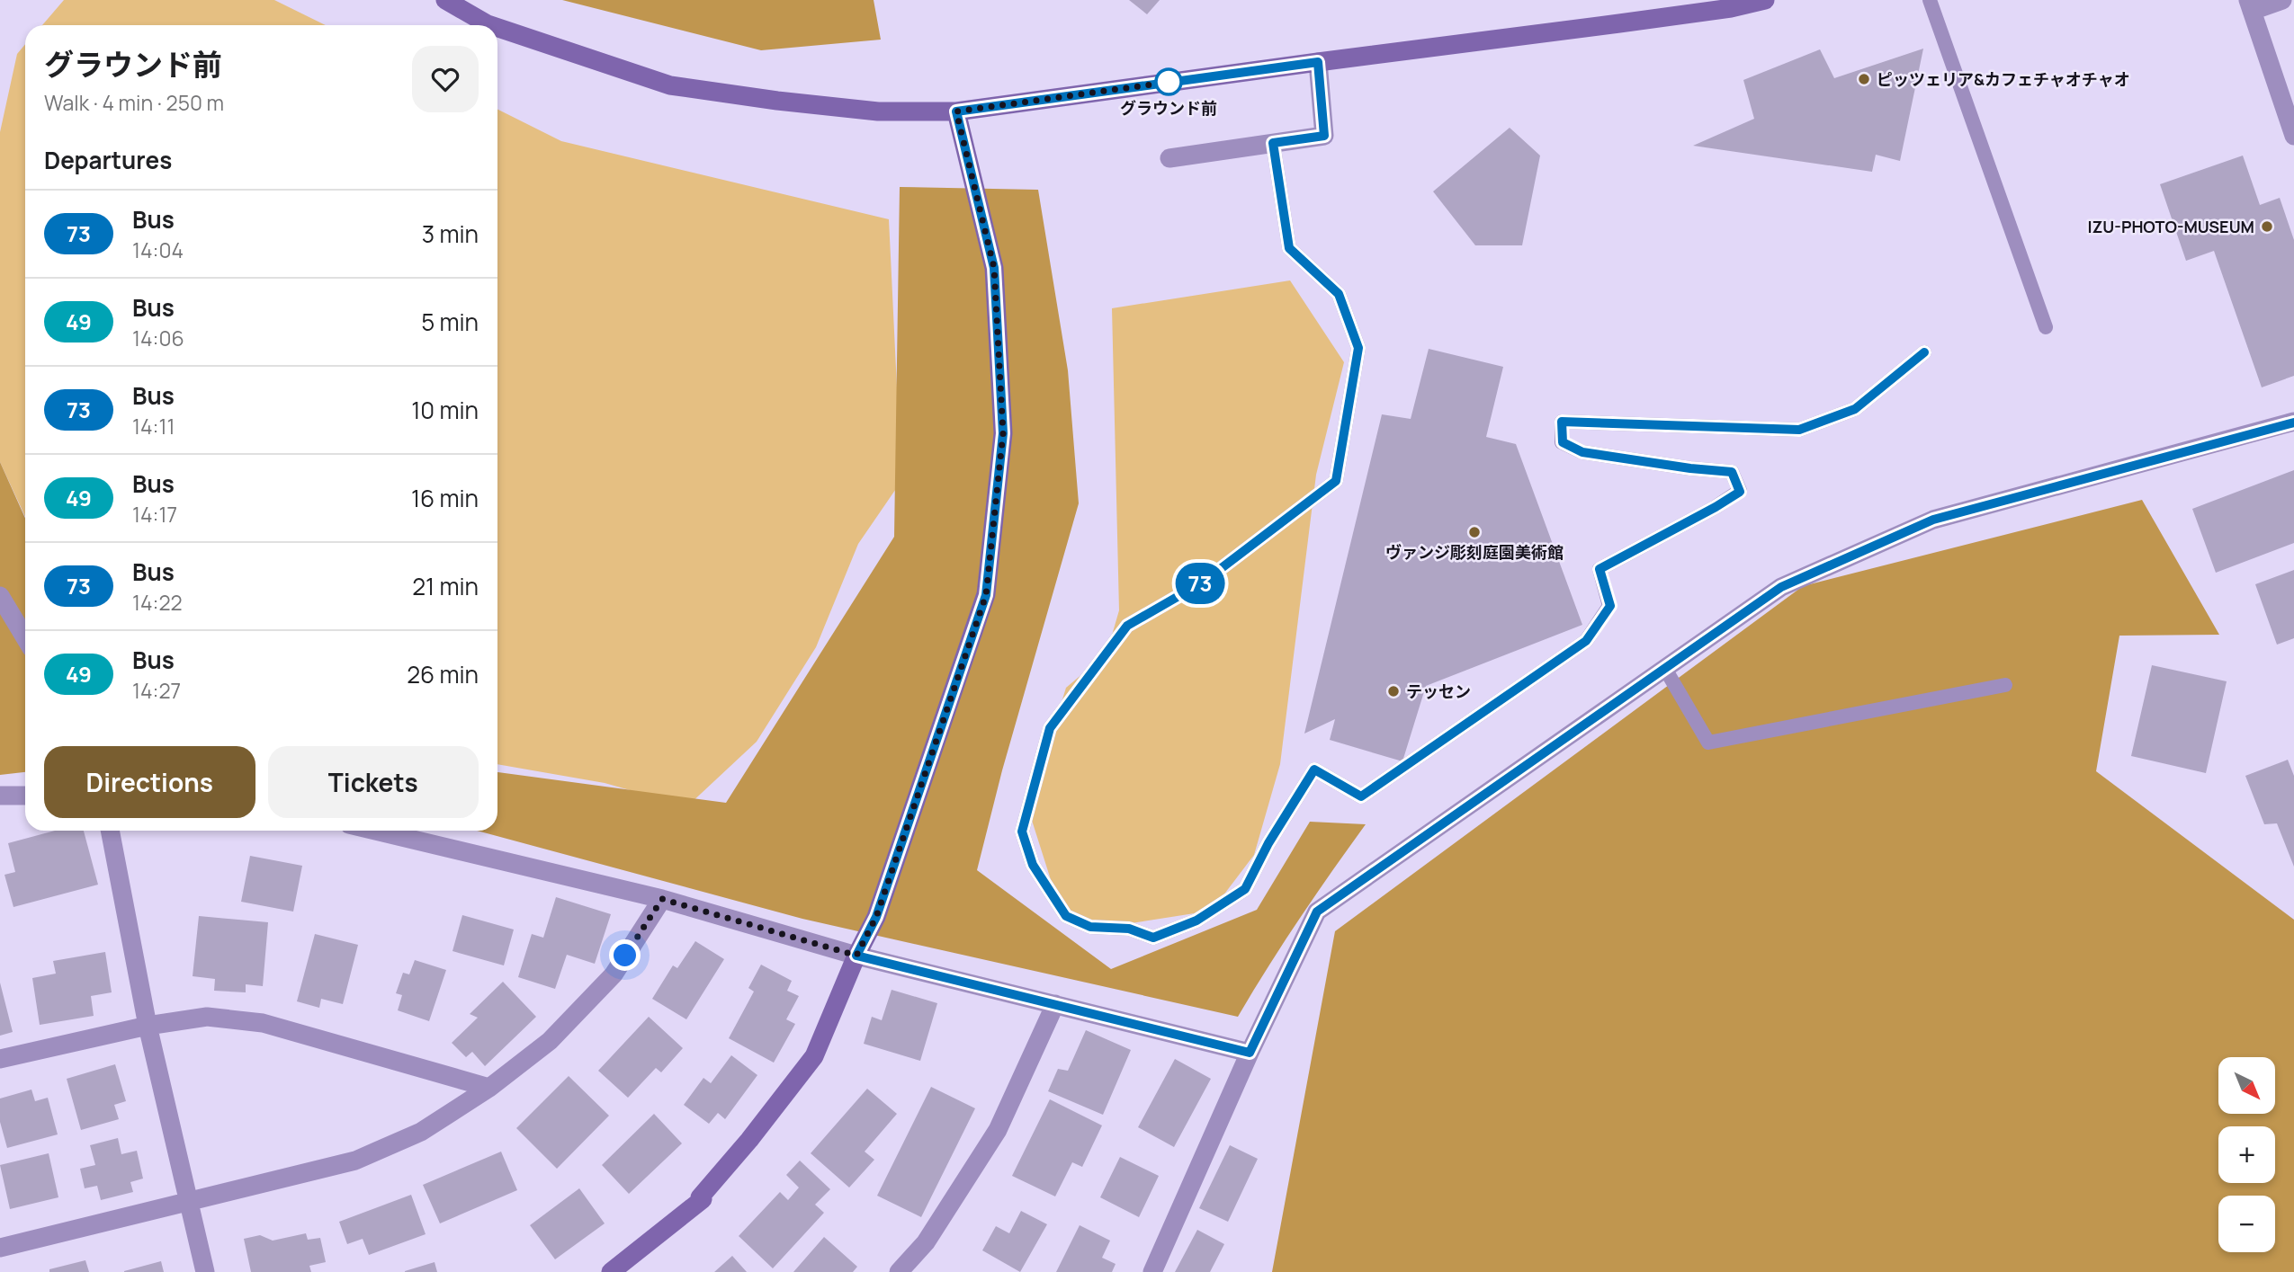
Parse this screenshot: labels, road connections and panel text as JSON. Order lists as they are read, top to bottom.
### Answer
{
  "places": [
    "ピッツェリア&カフェチャオチャオ",
    "グラウンド前",
    "IZU-PHOTO-MUSEUM",
    "ヴァンジ彫刻庭園美術館",
    "テッセン"
  ],
  "lines": ["bus line 73"],
  "north": "bottom right",
  "page": {
    "on_map": "73",
    "heading": [
      ["グラウンド前", "Walk · 4 min · 250 m"],
      "Departures"
    ],
    "list": [
      {
        "mark": "73",
        "name": "Bus",
        "note": "14:04",
        "value": "3 min"
      },
      {
        "mark": "49",
        "name": "Bus",
        "note": "14:06",
        "value": "5 min"
      },
      {
        "mark": "73",
        "name": "Bus",
        "note": "14:11",
        "value": "10 min"
      },
      {
        "mark": "49",
        "name": "Bus",
        "note": "14:17",
        "value": "16 min"
      },
      {
        "mark": "73",
        "name": "Bus",
        "note": "14:22",
        "value": "21 min"
      },
      {
        "mark": "49",
        "name": "Bus",
        "note": "14:27",
        "value": "26 min"
      }
    ],
    "buttons": ["Directions", "Tickets"],
    "map_buttons": ["+", "−"]
  }
}
